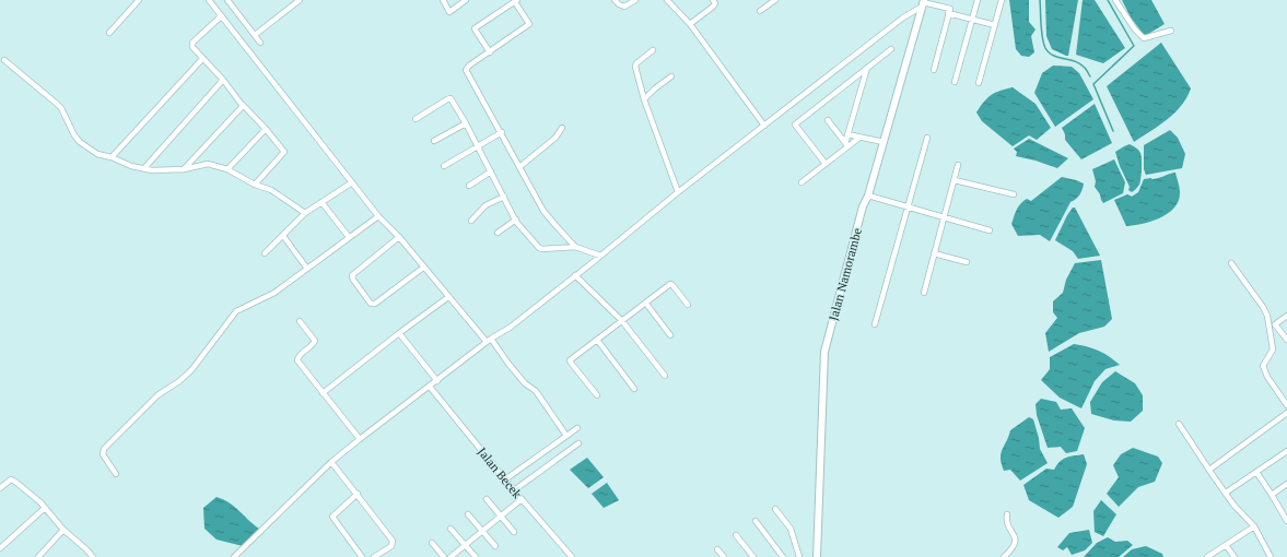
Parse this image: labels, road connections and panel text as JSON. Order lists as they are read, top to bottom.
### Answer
{
  "streets": {
    "main road": ["Jalan Namorambe"],
    "street": ["Jalan Becek"]
  }
}
